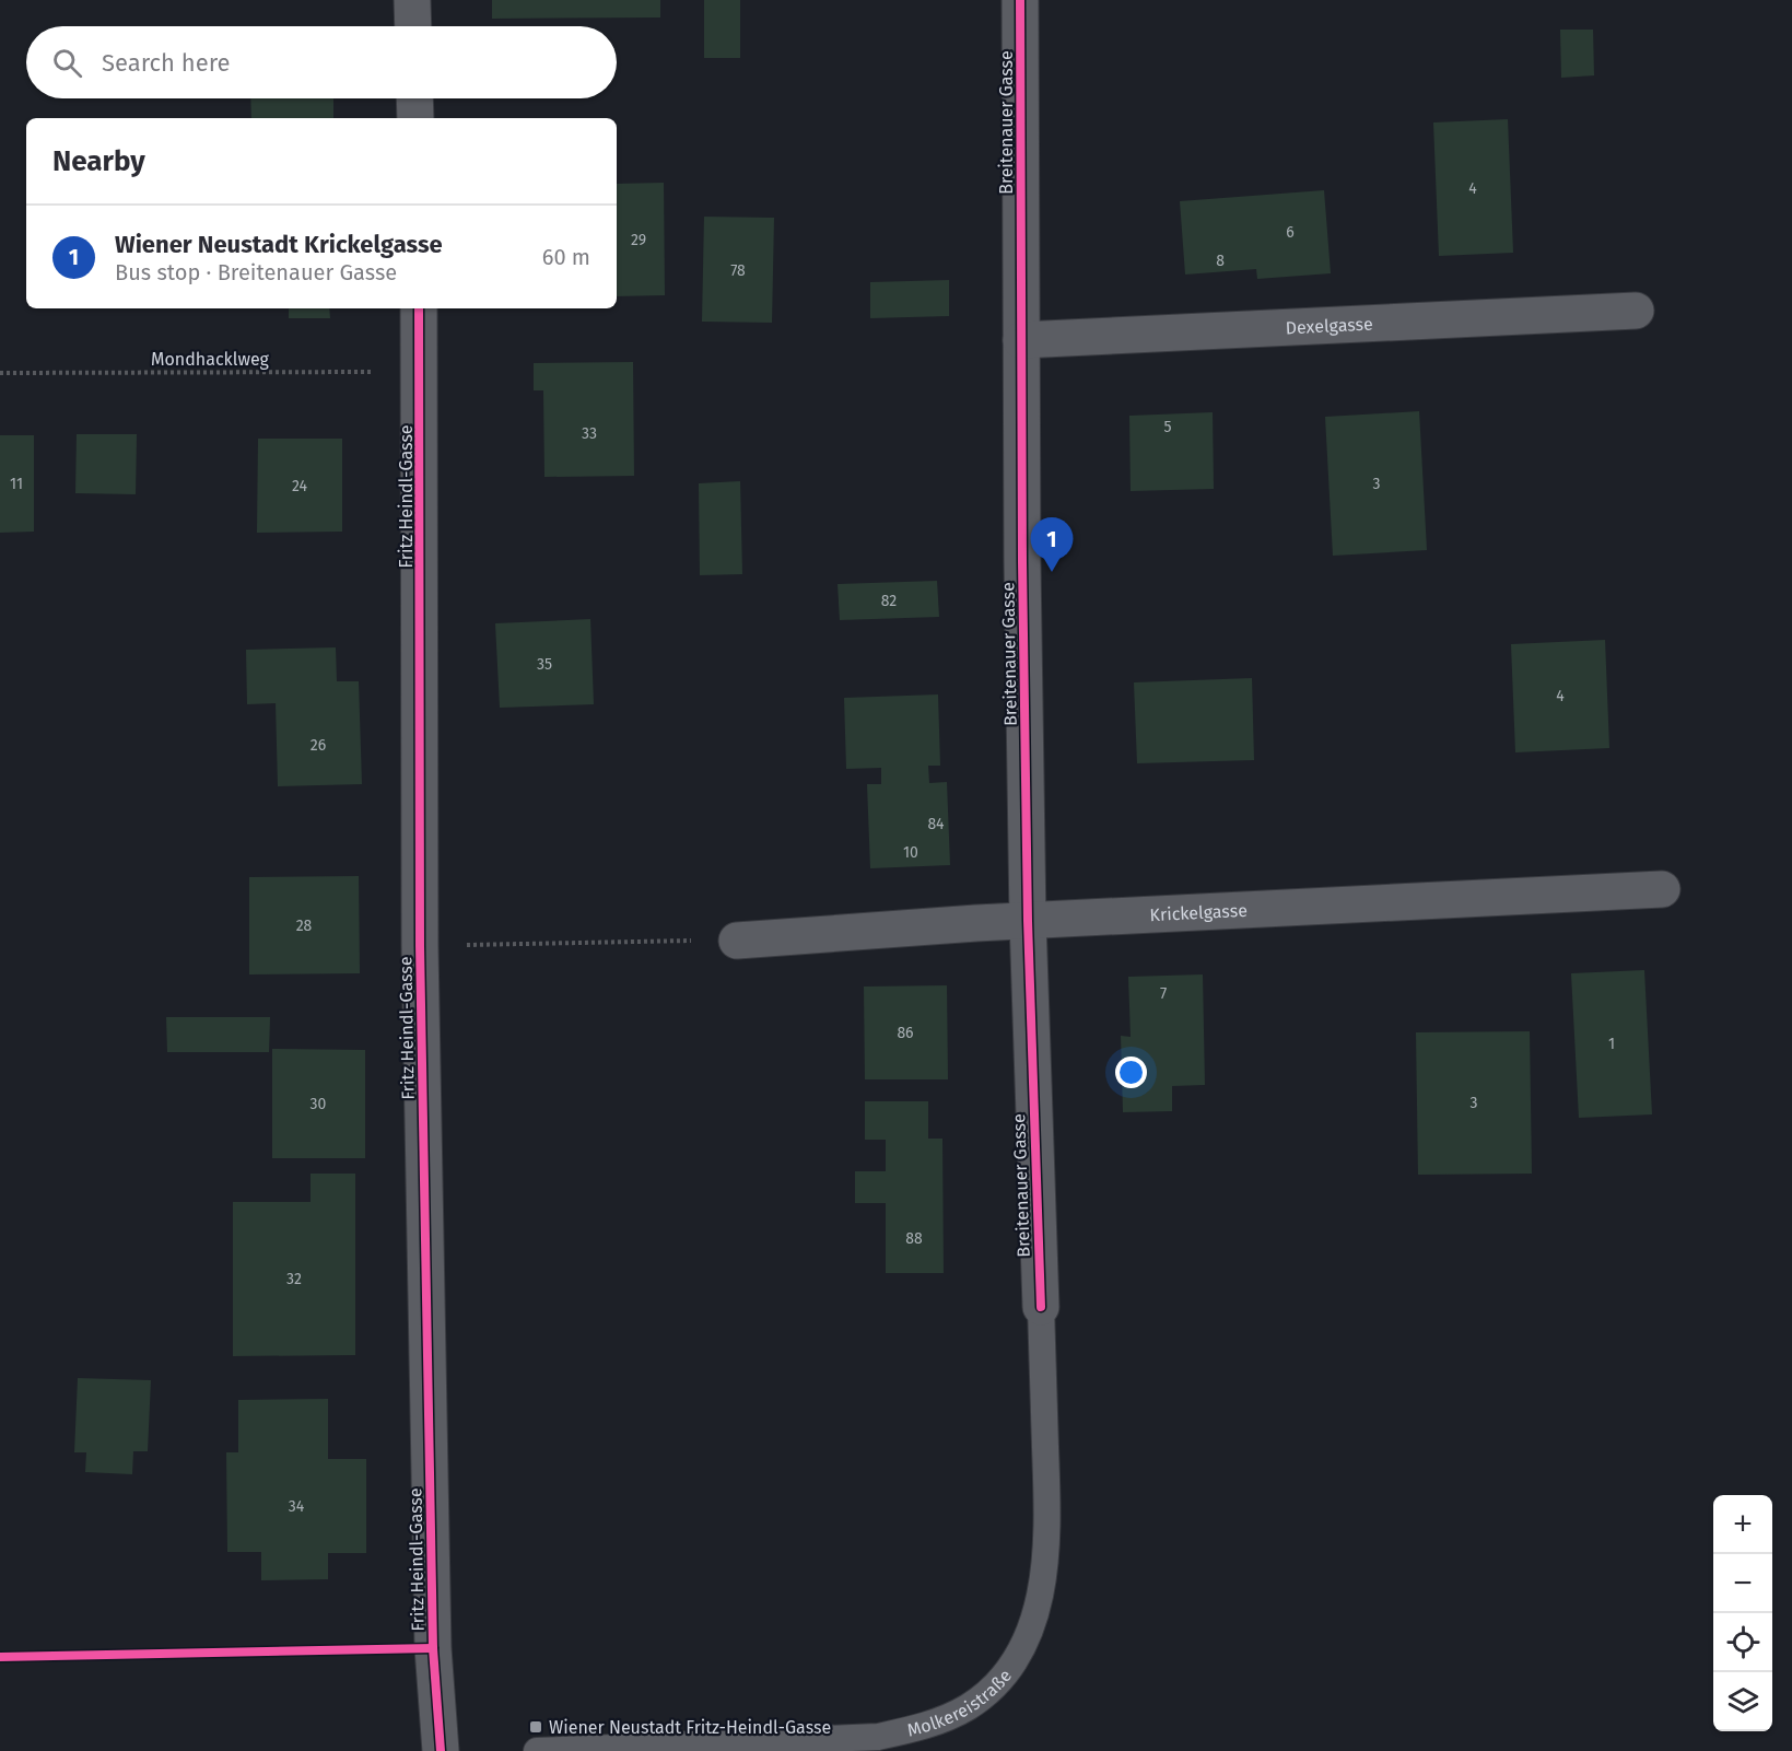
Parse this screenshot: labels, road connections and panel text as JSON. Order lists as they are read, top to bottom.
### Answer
{
  "streets": {
    "street": [
      "Breitenauer Gasse",
      "Dexelgasse",
      "Fritz Heindl-Gasse",
      "Krickelgasse"
    ],
    "lane": ["Molkereistraße"],
    "path": ["Mondhacklweg"]
  },
  "crossings": [
    ["Breitenauer Gasse", "Dexelgasse"],
    ["Breitenauer Gasse", "Krickelgasse"],
    ["Breitenauer Gasse", "Molkereistraße"],
    ["Mondhacklweg", "Fritz Heindl-Gasse"]
  ],
  "places": {
    "transit": ["Wiener Neustadt Fritz-Heindl-Gasse"]
  },
  "house_numbers": [
    "4",
    "6",
    "29",
    "8",
    "78",
    "5",
    "33",
    "11",
    "3",
    "24",
    "82",
    "35",
    "4",
    "26",
    "84",
    "10",
    "28",
    "7",
    "86",
    "1",
    "3",
    "30",
    "88",
    "32",
    "34"
  ],
  "page": {
    "search": "Search here",
    "heading": "Nearby",
    "list": [
      {
        "mark": "1",
        "name": "Wiener Neustadt Krickelgasse",
        "note": "Bus stop · Breitenauer Gasse",
        "value": "60 m"
      }
    ],
    "pins": "1",
    "map_buttons": ["+", "−"]
  }
}
